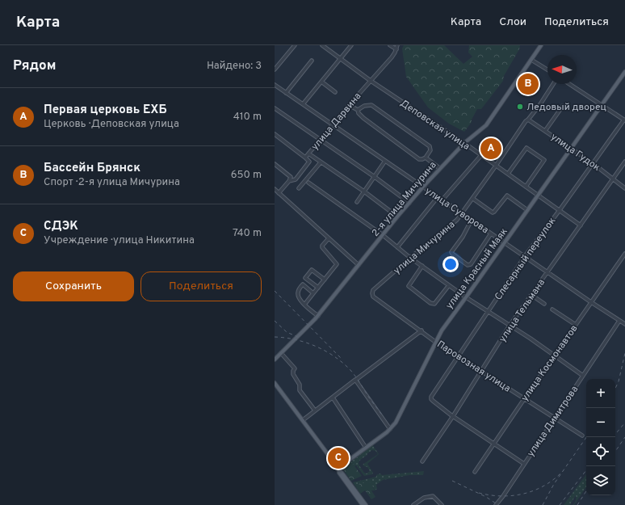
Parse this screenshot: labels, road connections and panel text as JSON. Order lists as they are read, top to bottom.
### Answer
{
  "streets": {
    "main road": ["2-я улица Мичурина", "улица Красный Маяк"],
    "street": [
      "улица Дарвина",
      "Деповская улица",
      "улица Гудок",
      "улица Суворова",
      "улица Мичурина",
      "Слесарный переулок",
      "улица Тельмана",
      "улица Космонавтов",
      "Паровозная улица",
      "улица Димитрова"
    ]
  },
  "crossings": [
    ["улица Дарвина", "Деповская улица"],
    ["улица Дарвина", "улица Суворова"],
    ["Деповская улица", "2-я улица Мичурина"],
    ["Деповская улица", "улица Мичурина"],
    ["Деповская улица", "Слесарный переулок"],
    ["Деповская улица", "улица Красный Маяк"],
    ["Деповская улица", "улица Тельмана"],
    ["улица Гудок", "улица Мичурина"],
    ["улица Гудок", "Слесарный переулок"],
    ["улица Гудок", "улица Красный Маяк"],
    ["улица Гудок", "улица Тельмана"],
    ["2-я улица Мичурина", "улица Суворова"],
    ["улица Суворова", "улица Мичурина"],
    ["улица Суворова", "Слесарный переулок"],
    ["улица Суворова", "улица Красный Маяк"],
    ["улица Суворова", "улица Тельмана"],
    ["улица Суворова", "улица Космонавтов"],
    ["улица Суворова", "улица Димитрова"],
    ["улица Мичурина", "Паровозная улица"],
    ["Слесарный переулок", "улица Тельмана"],
    ["Слесарный переулок", "Паровозная улица"],
    ["улица Красный Маяк", "Паровозная улица"],
    ["улица Тельмана", "Паровозная улица"],
    ["улица Космонавтов", "Паровозная улица"],
    ["Паровозная улица", "улица Димитрова"]
  ],
  "places": ["Ледовый дворец"],
  "north": "left",
  "page": {
    "header": "Карта",
    "nav": ["Карта", "Слои", "Поделиться"],
    "heading": ["Рядом", "Найдено: 3"],
    "pins": ["B", "A", "C"],
    "list": [
      {
        "mark": "A",
        "name": "Первая церковь ЕХБ",
        "note": "Церковь · Деповская улица",
        "value": "410 m"
      },
      {
        "mark": "B",
        "name": "Бассейн Брянск",
        "note": "Спорт · 2-я улица Мичурина",
        "value": "650 m"
      },
      {
        "mark": "C",
        "name": "СДЭК",
        "note": "Учреждение · улица Никитина",
        "value": "740 m"
      }
    ],
    "buttons": ["Сохранить", "Поделиться"],
    "map_buttons": ["+", "−"]
  }
}
